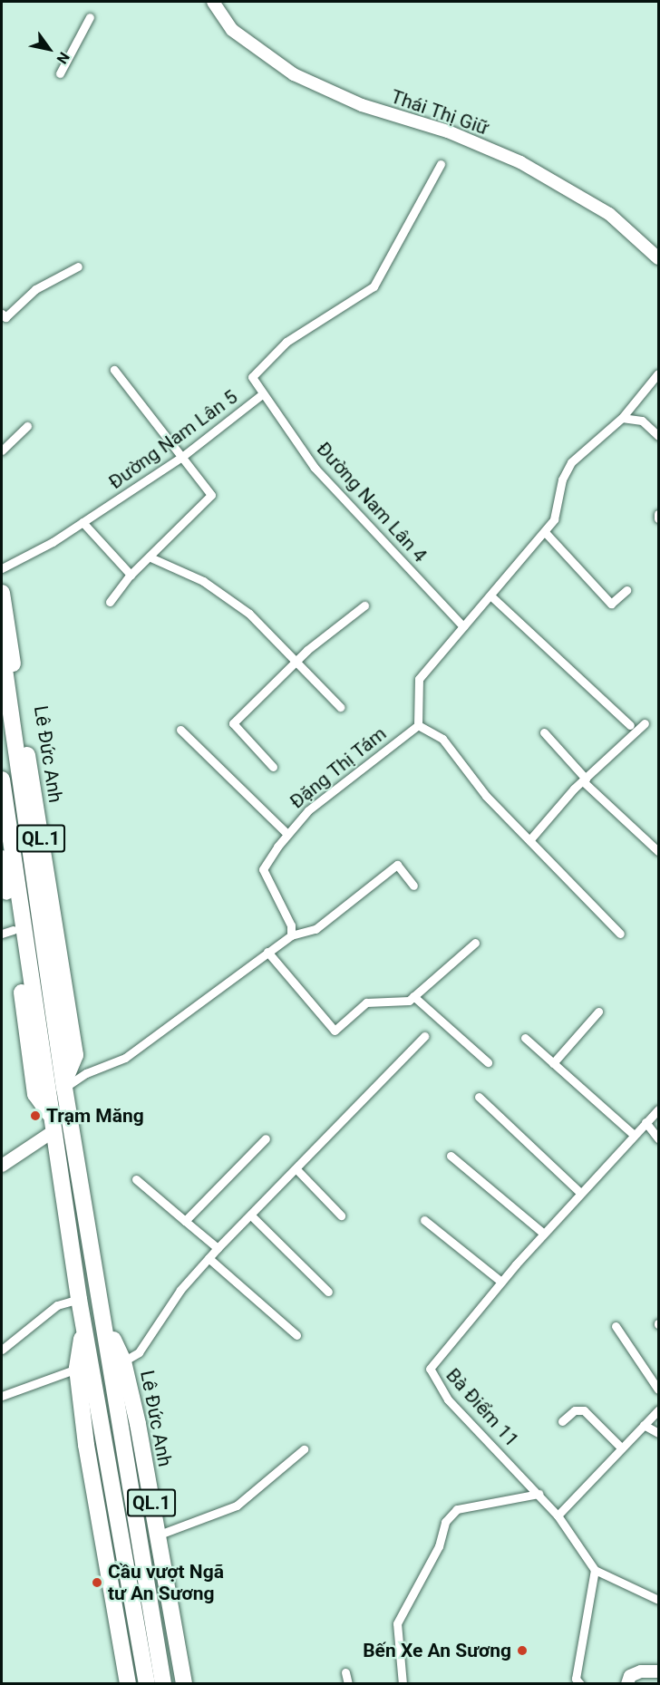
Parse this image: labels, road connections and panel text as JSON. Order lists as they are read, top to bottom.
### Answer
{
  "streets": {
    "highway": ["Lê Đức Anh", "QL.1"],
    "street": [
      "Thái Thị Giữ",
      "Đường Nam Lân 5",
      "Đường Nam Lân 4",
      "Đặng Thị Tám",
      "Bà Điểm 11"
    ]
  },
  "crossings": [
    ["Đường Nam Lân 5", "Đường Nam Lân 4"]
  ],
  "places": ["Trạm Măng", "Cầu vượt Ngã tư An Sương", "Bến Xe An Sương"],
  "north": "bottom right"
}
